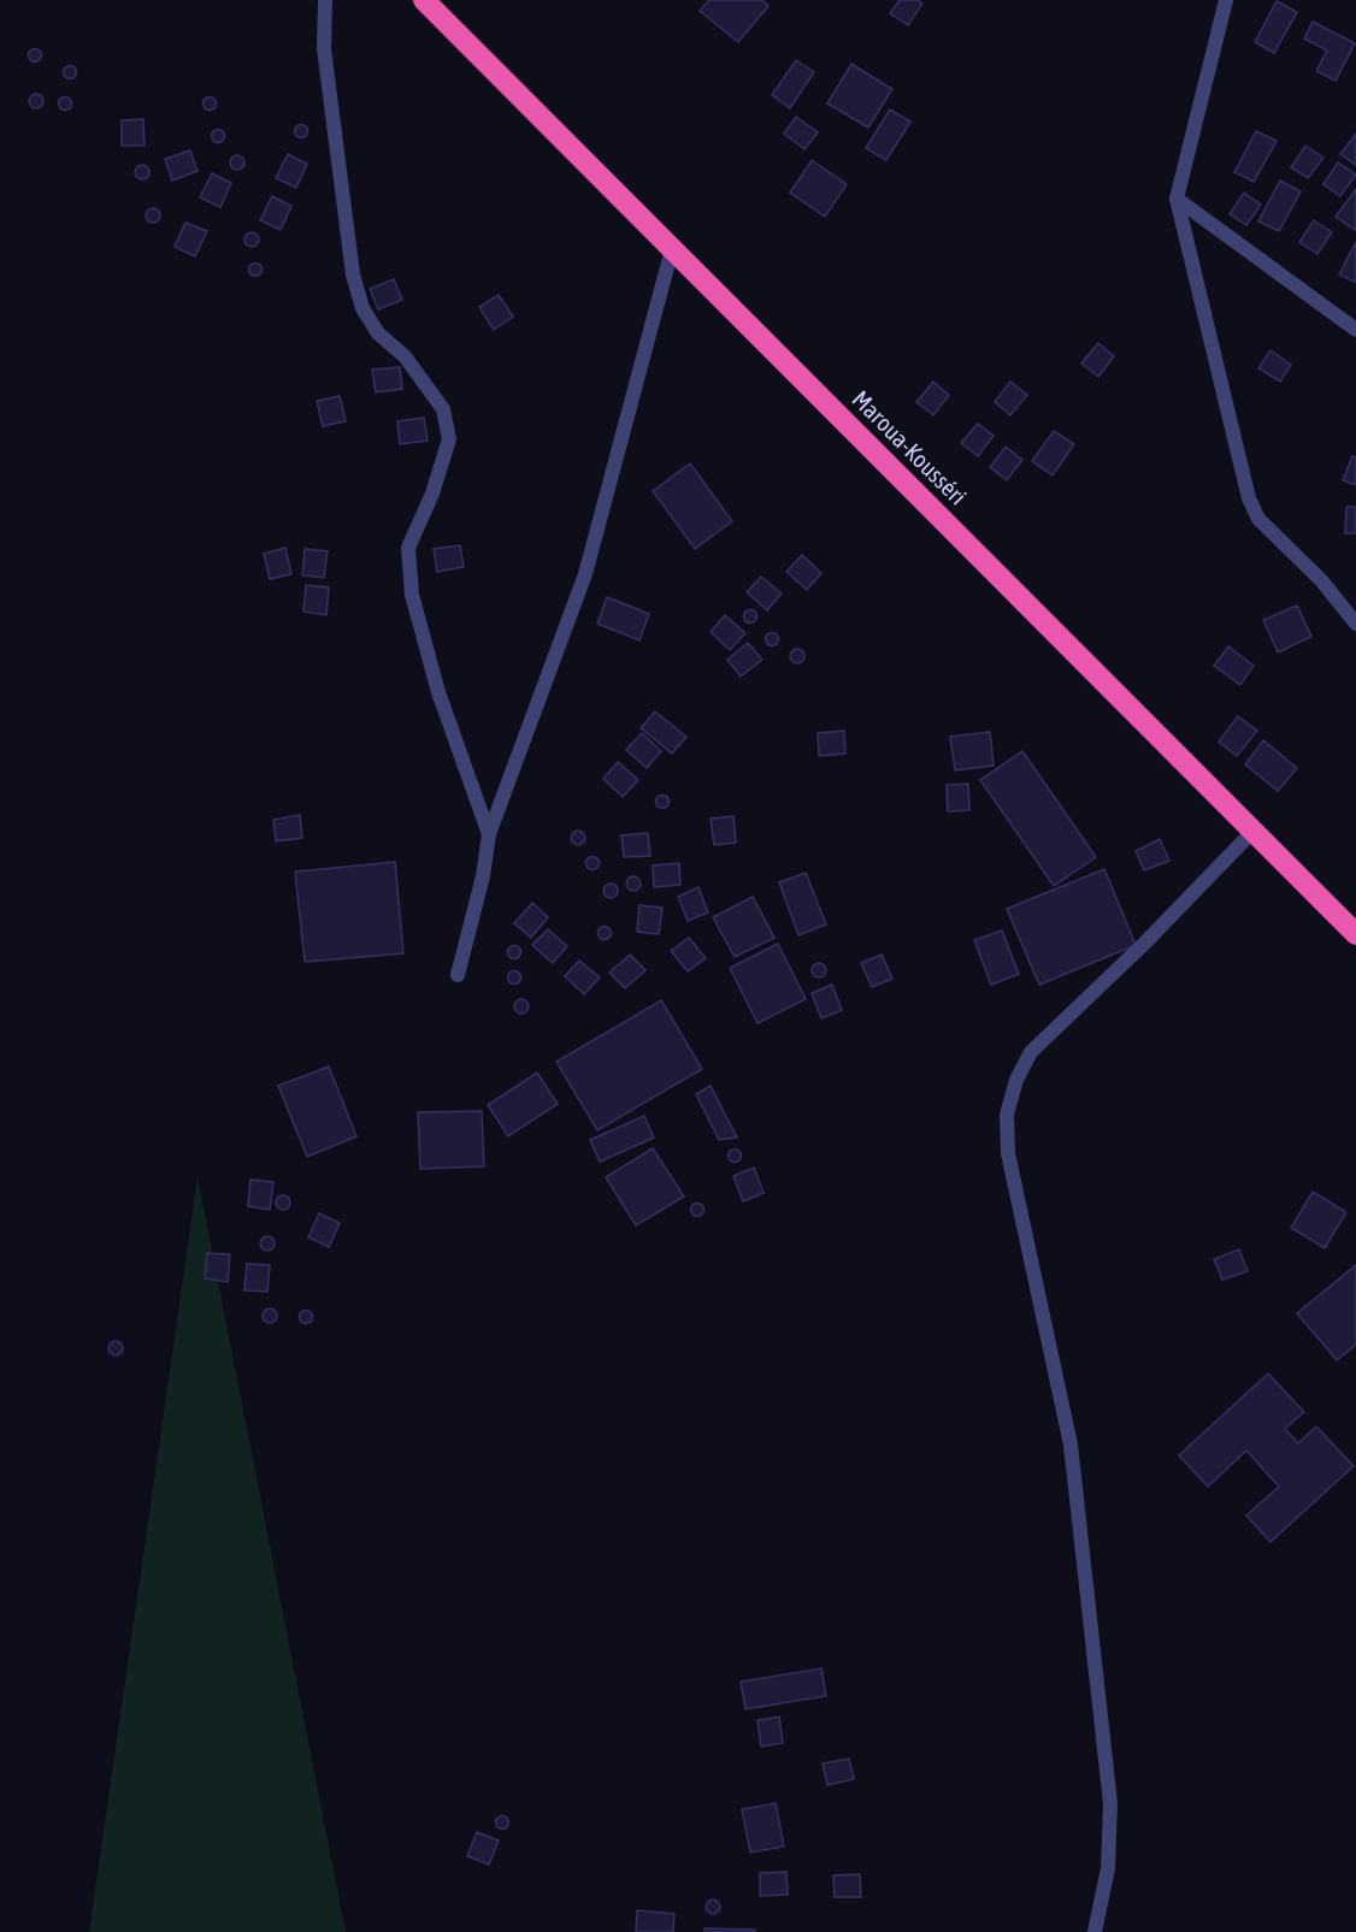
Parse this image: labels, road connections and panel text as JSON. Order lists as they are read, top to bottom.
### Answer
{
  "streets": {
    "highway": ["Maroua-Kousséri"]
  }
}
